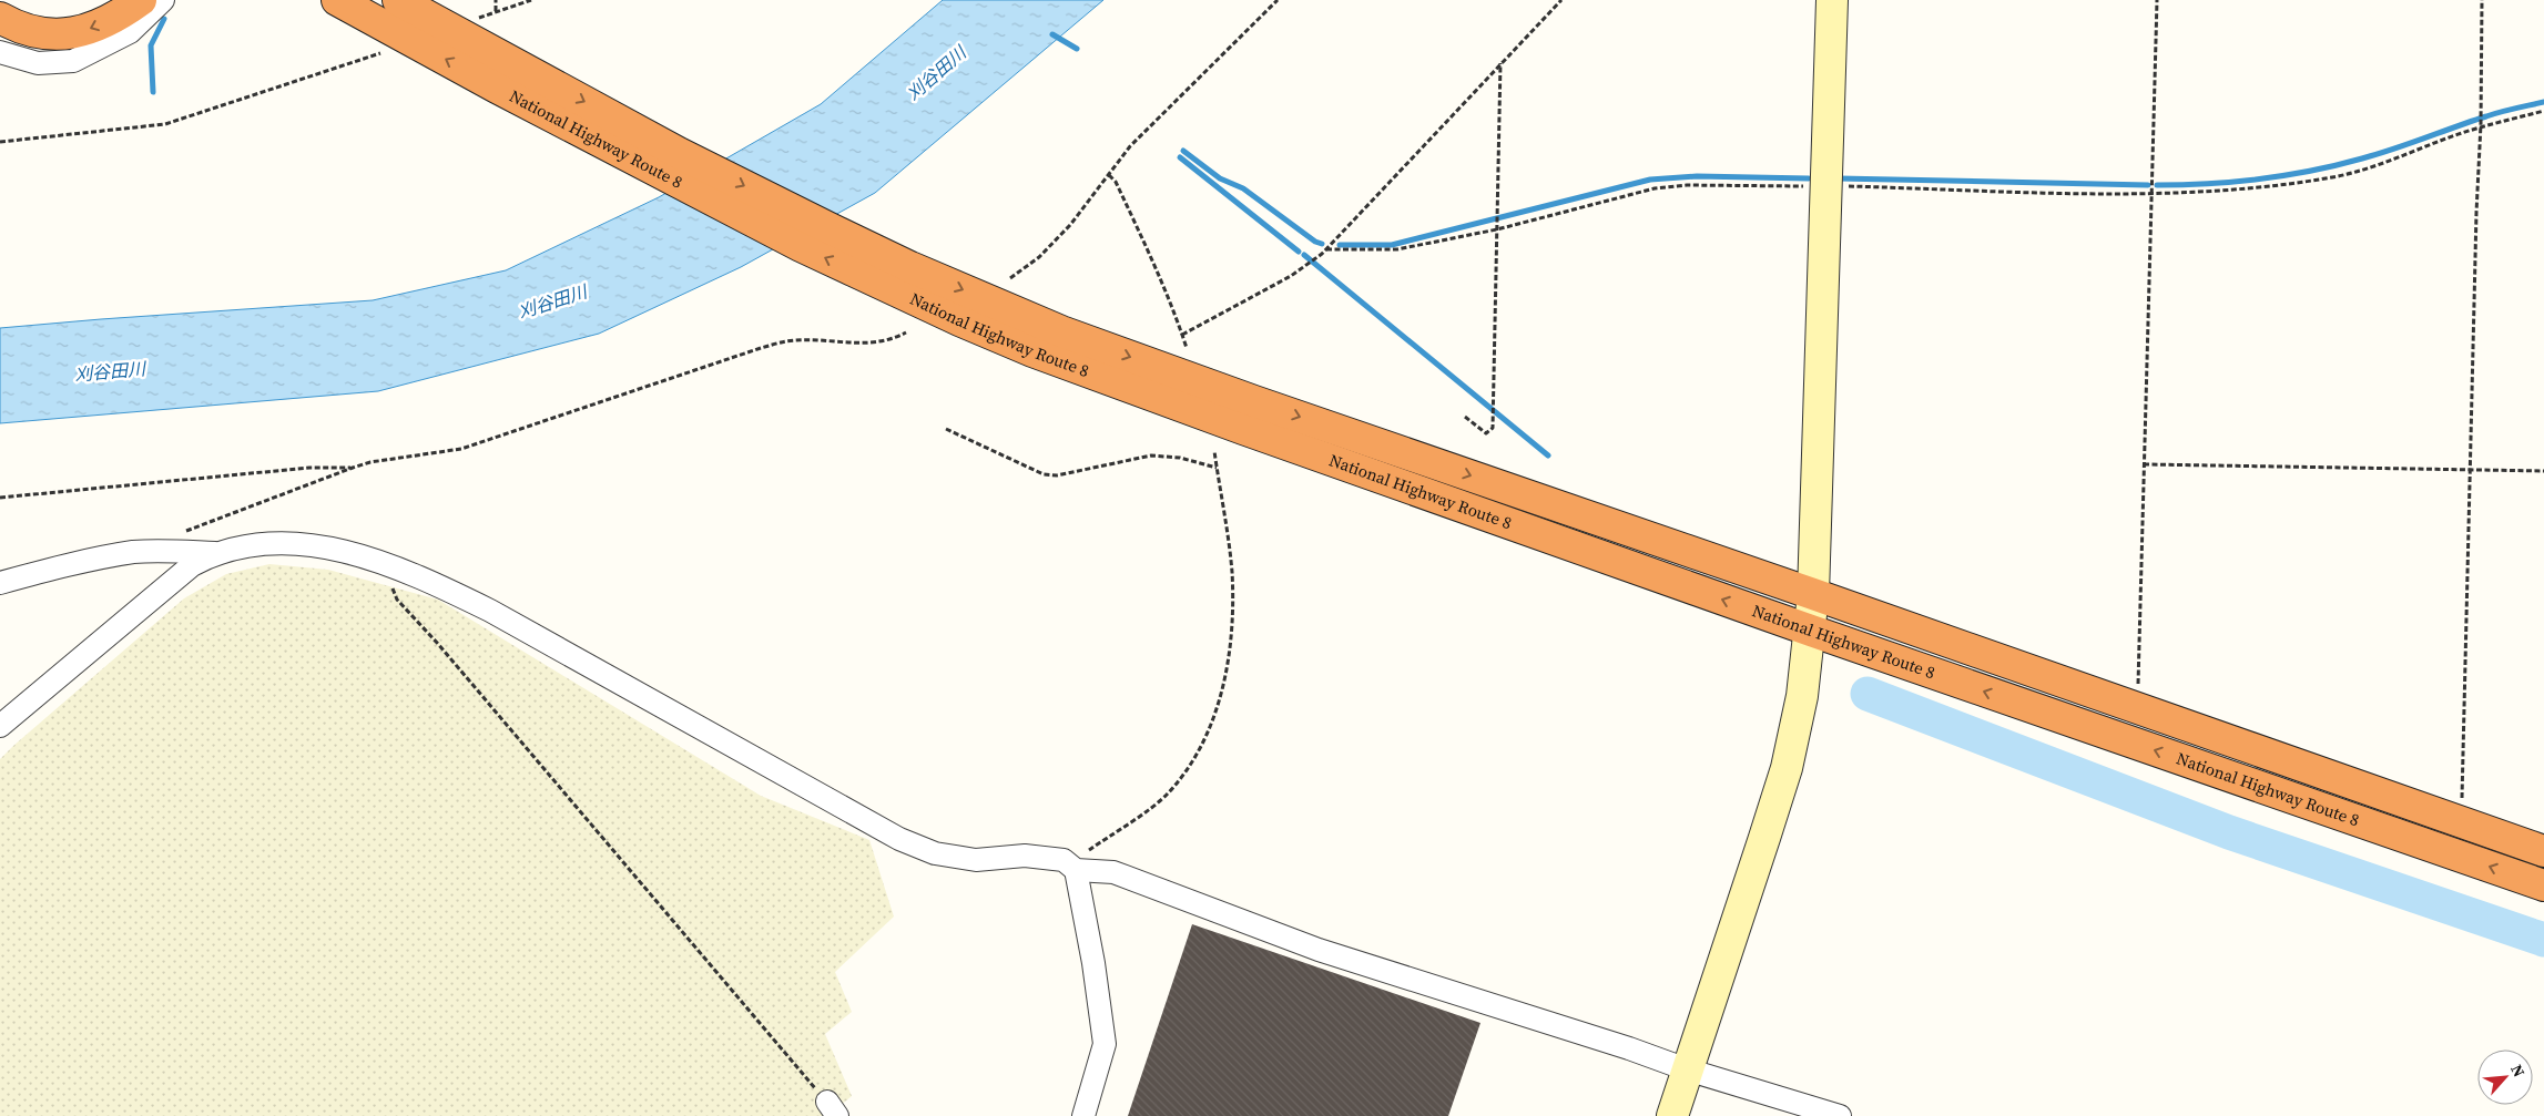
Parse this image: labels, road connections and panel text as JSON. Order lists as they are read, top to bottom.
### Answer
{
  "streets": {
    "highway": ["National Highway Route 8"]
  },
  "water": ["刈谷田川"],
  "north": "top right"
}
